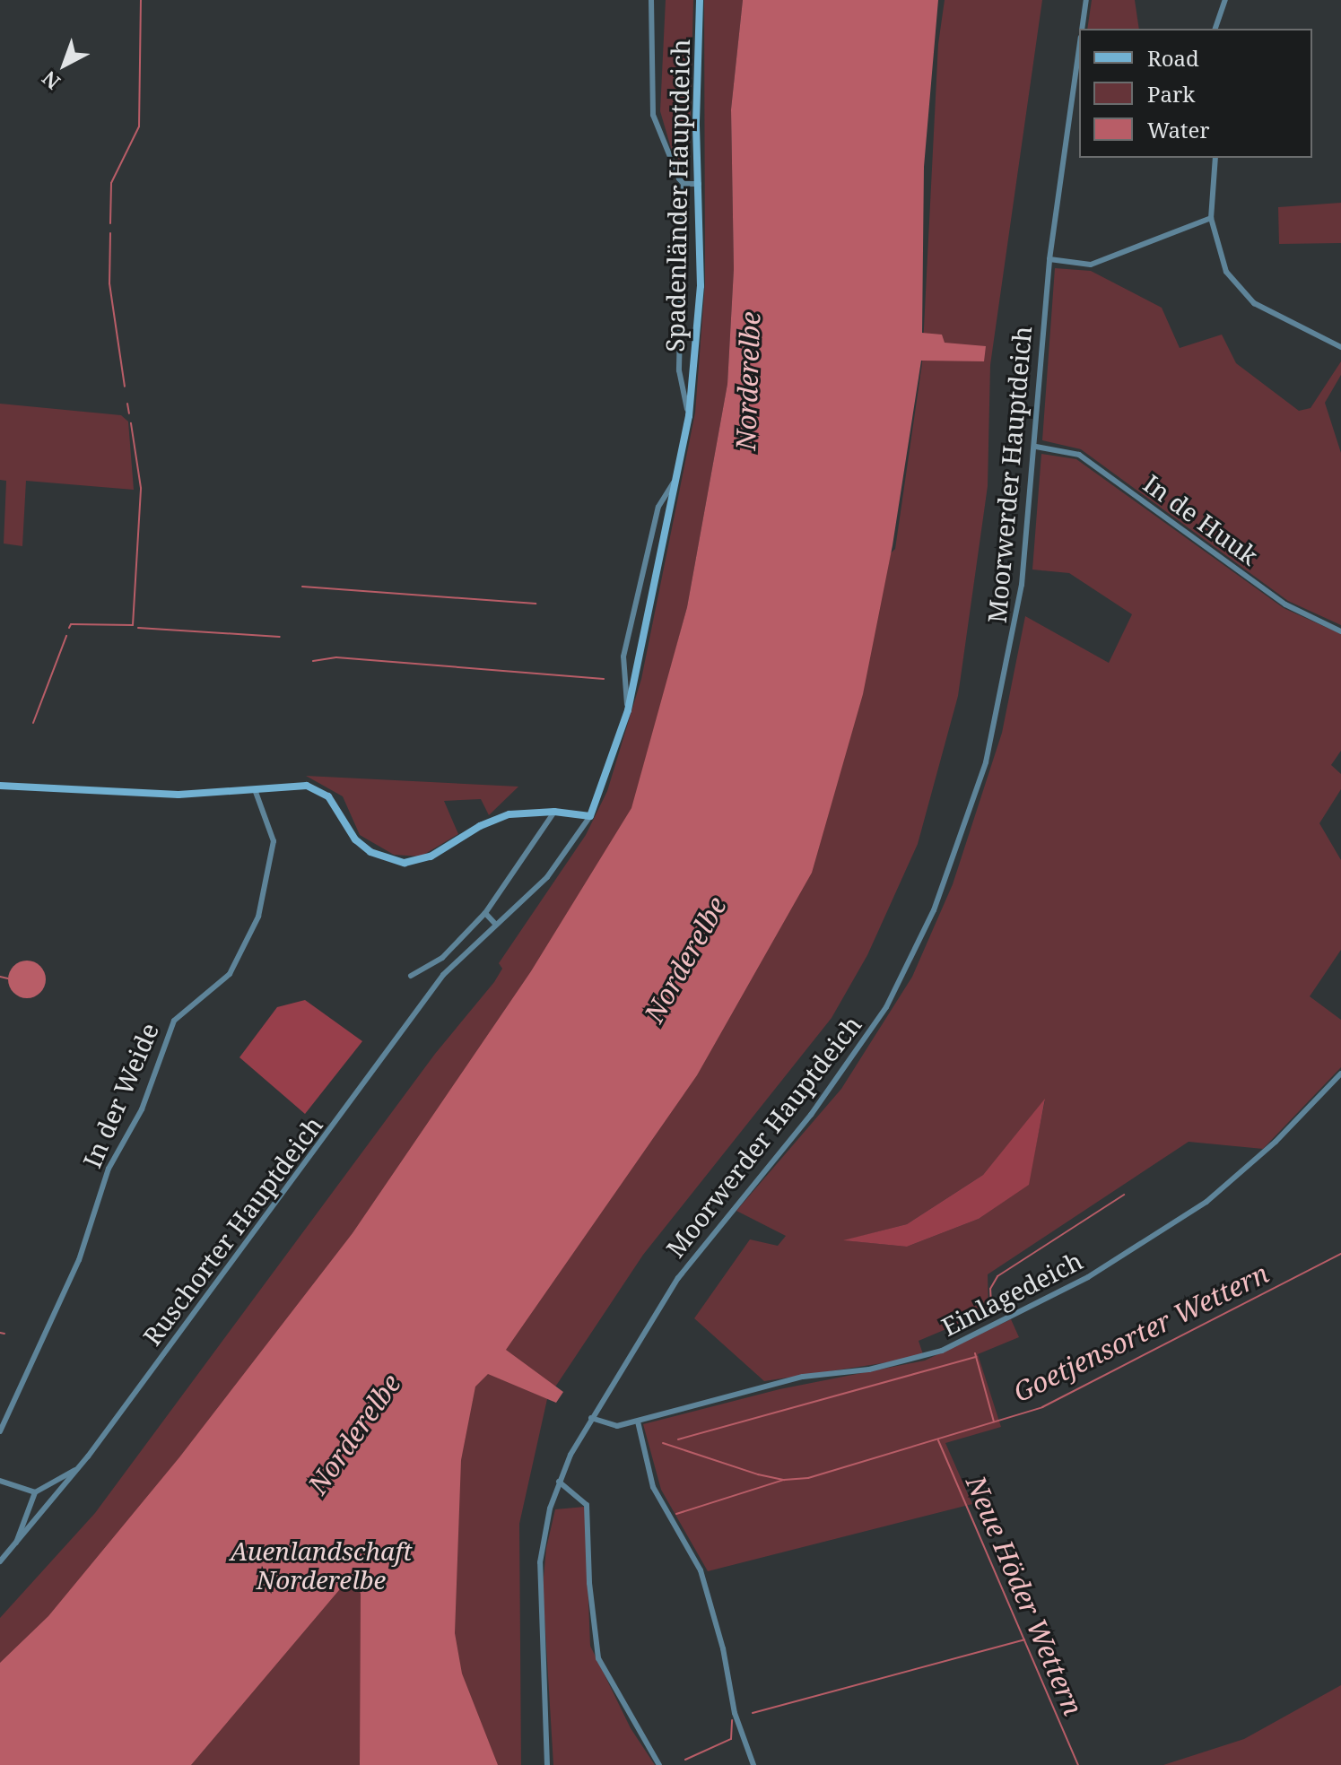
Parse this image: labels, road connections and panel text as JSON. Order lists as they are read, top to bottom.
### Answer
{
  "streets": {
    "street": [
      "Spadenländer Hauptdeich",
      "Moorwerder Hauptdeich",
      "In de Huuk",
      "In der Weide",
      "Ruschorter Hauptdeich",
      "Einlagedeich"
    ]
  },
  "crossings": [
    ["Spadenländer Hauptdeich", "Ruschorter Hauptdeich"],
    ["Moorwerder Hauptdeich", "In de Huuk"],
    ["Moorwerder Hauptdeich", "Einlagedeich"]
  ],
  "water": ["Norderelbe", "Goetjensorter Wettern", "Neue Höder Wettern"],
  "parks": ["Auenlandschaft Norderelbe"],
  "legend": ["Road", "Park", "Water"],
  "north": "bottom left"
}
